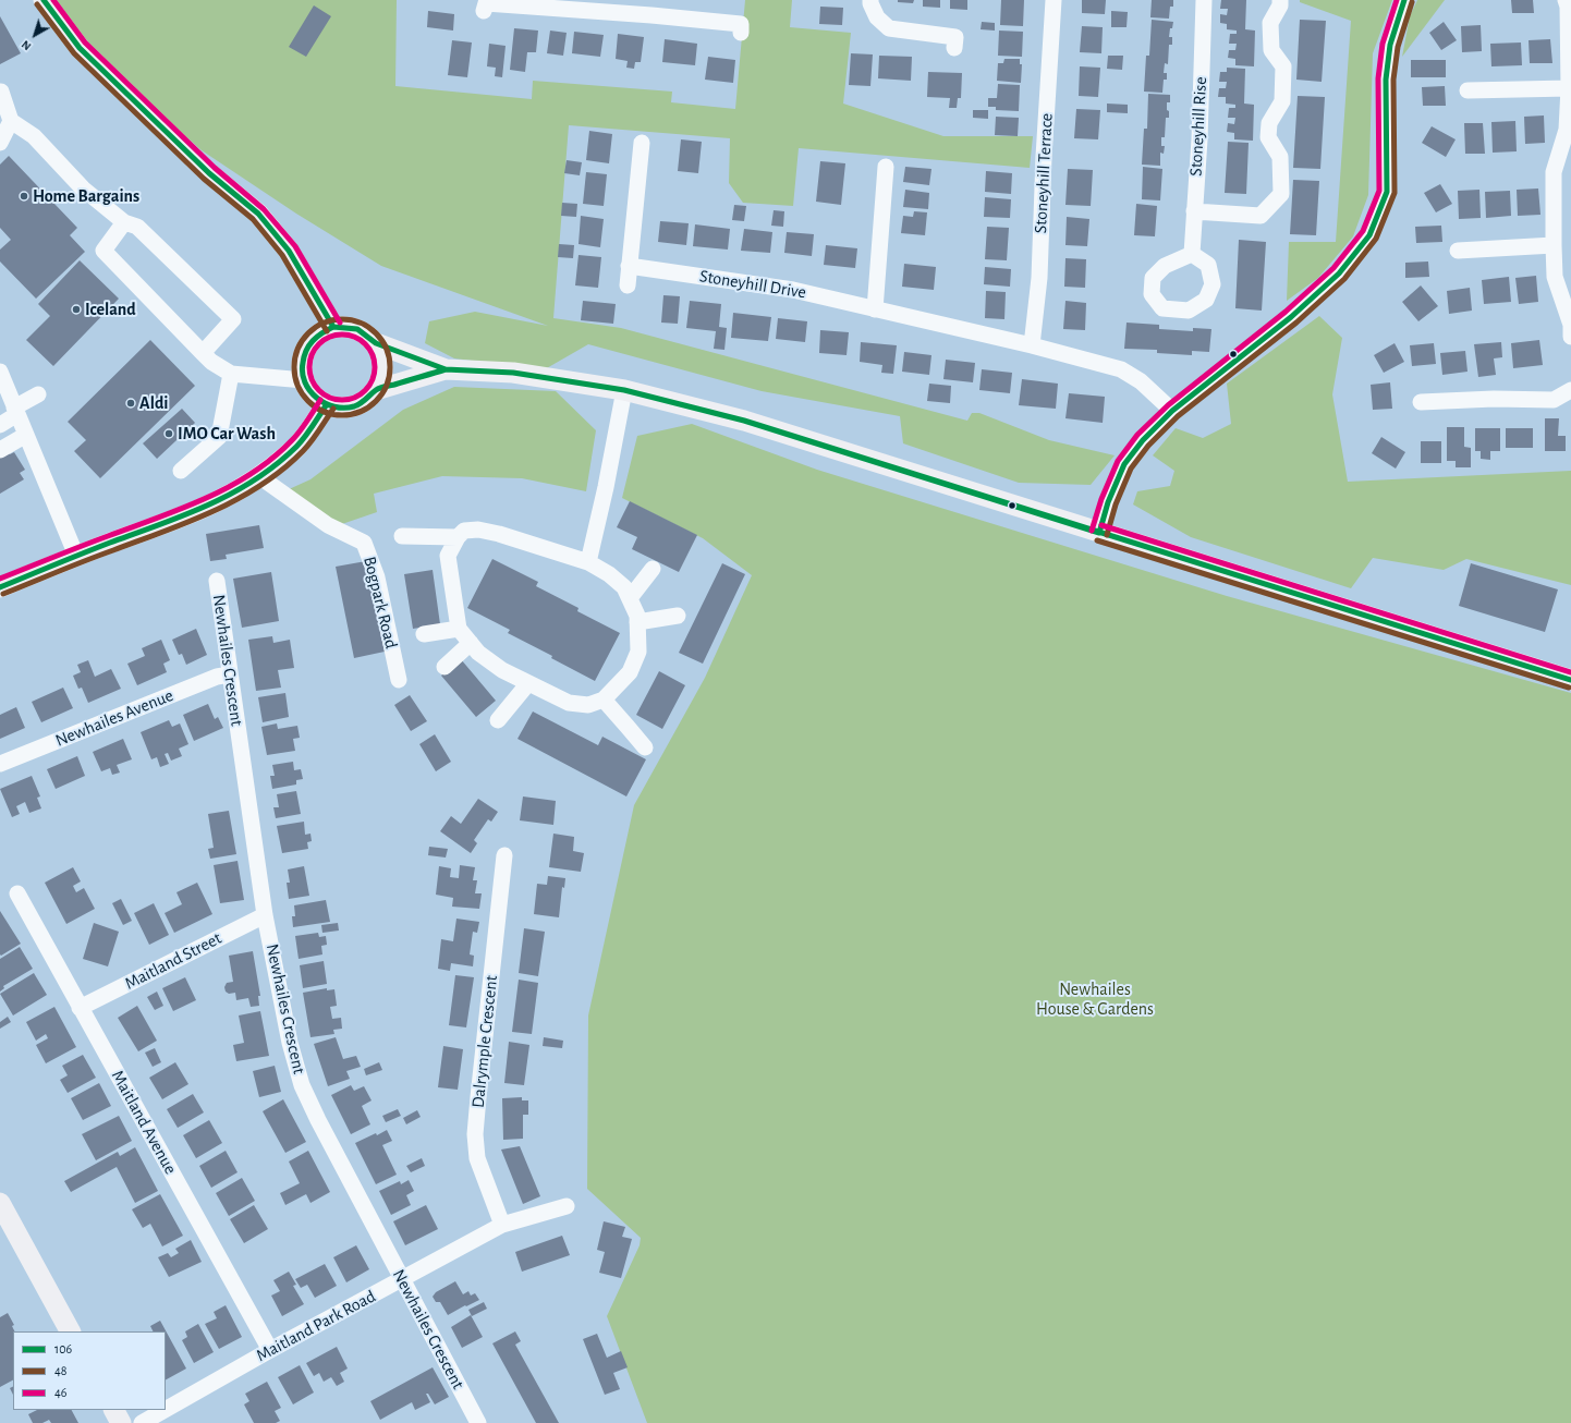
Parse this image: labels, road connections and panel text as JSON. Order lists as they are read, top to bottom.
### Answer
{
  "streets": {
    "street": [
      "Stoneyhill Rise",
      "Stoneyhill Terrace",
      "Stoneyhill Drive",
      "Bogpark Road",
      "Newhailes Crescent",
      "Newhailes Avenue",
      "Maitland Street",
      "Dalrymple Crescent",
      "Maitland Avenue",
      "Maitland Park Road"
    ]
  },
  "crossings": [
    ["Stoneyhill Terrace", "Stoneyhill Drive"],
    ["Newhailes Crescent", "Newhailes Avenue"],
    ["Newhailes Crescent", "Maitland Street"],
    ["Newhailes Crescent", "Maitland Park Road"],
    ["Maitland Street", "Maitland Avenue"],
    ["Dalrymple Crescent", "Maitland Park Road"],
    ["Maitland Avenue", "Maitland Park Road"]
  ],
  "parks": ["Newhailes House & Gardens"],
  "places": [
    "Home Bargains",
    "Iceland",
    "Aldi",
    "IMO Car Wash"
  ],
  "lines": ["transit line 106", "transit line 46", "transit line 48"],
  "legend": ["106", "48", "46"],
  "north": "bottom left"
}
